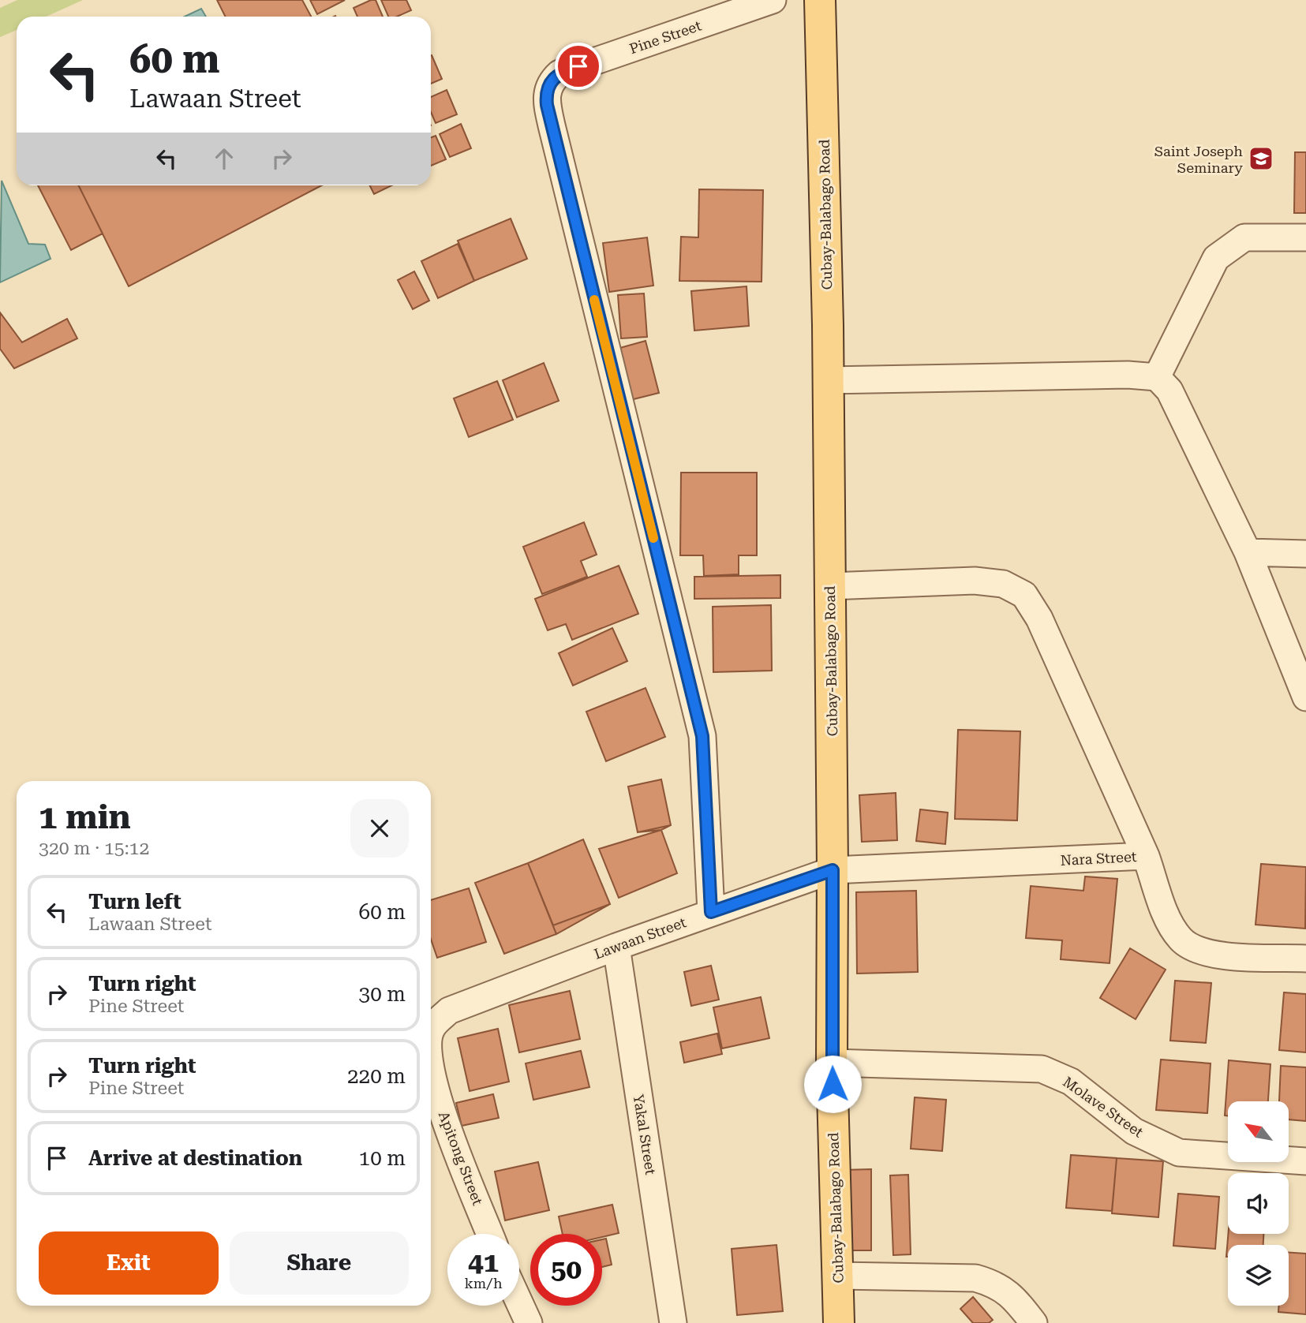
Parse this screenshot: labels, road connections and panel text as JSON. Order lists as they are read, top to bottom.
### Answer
{
  "streets": {
    "main road": ["Cubay-Balabago Road"],
    "street": [
      "Pine Street",
      "Nara Street",
      "Lawaan Street",
      "Molave Street",
      "Yakal Street",
      "Apitong Street"
    ]
  },
  "crossings": [
    ["Pine Street", "Lawaan Street"],
    ["Cubay-Balabago Road", "Nara Street"],
    ["Cubay-Balabago Road", "Lawaan Street"],
    ["Cubay-Balabago Road", "Molave Street"],
    ["Nara Street", "Lawaan Street"],
    ["Lawaan Street", "Yakal Street"],
    ["Lawaan Street", "Apitong Street"]
  ],
  "places": {
    "school or university": ["Saint Joseph Seminary"]
  },
  "north": "top left",
  "page": {
    "turn": ["60 m", "Lawaan Street"],
    "heading": ["1 min", "320 m · 15:12"],
    "list": [
      {
        "name": "Turn left",
        "note": "Lawaan Street",
        "value": "60 m"
      },
      {
        "name": "Turn right",
        "note": "Pine Street",
        "value": "30 m"
      },
      {
        "name": "Turn right",
        "note": "Pine Street",
        "value": "220 m"
      },
      {
        "name": "Arrive at destination",
        "value": "10 m"
      }
    ],
    "buttons": ["Exit", "Share"],
    "speed": "41 km/h",
    "limit": "50"
  }
}
